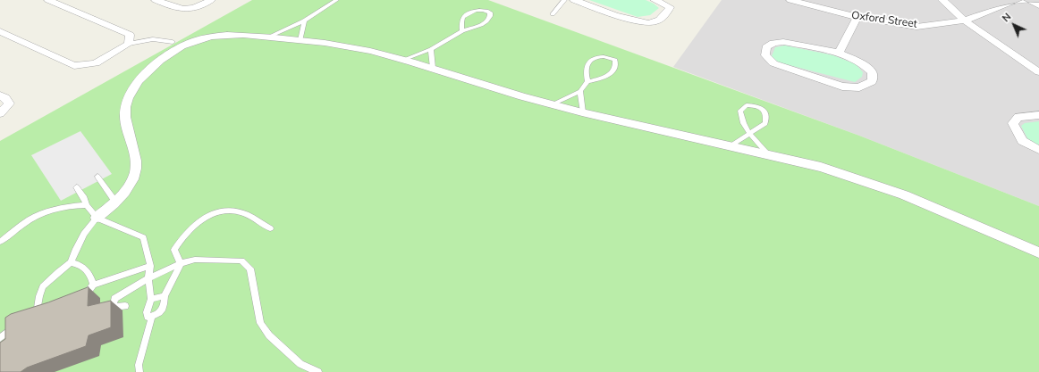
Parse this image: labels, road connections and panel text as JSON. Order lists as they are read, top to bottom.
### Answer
{
  "streets": {
    "street": ["Oxford Street"]
  },
  "north": "top left"
}
